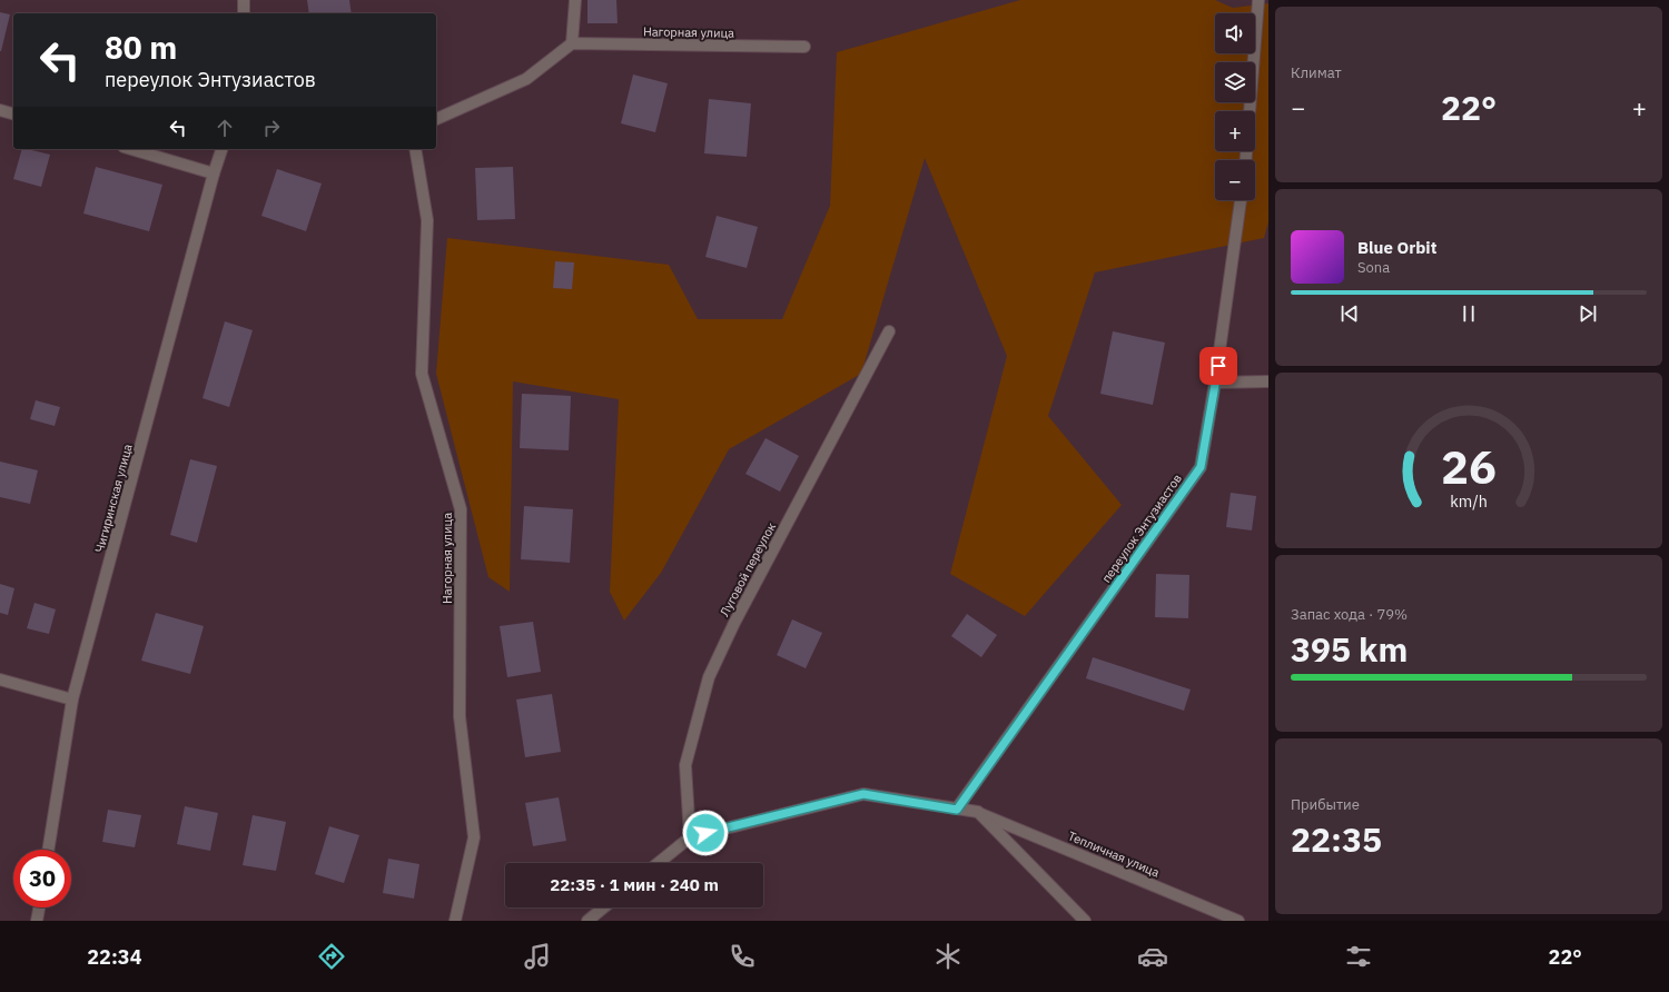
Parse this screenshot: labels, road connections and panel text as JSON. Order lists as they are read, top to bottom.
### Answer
{
  "streets": {
    "street": [
      "Нагорная улица",
      "Чигиринская улица",
      "переулок Энтузиастов",
      "Луговой переулок",
      "Тепличная улица"
    ]
  },
  "crossings": [
    ["переулок Энтузиастов", "Тепличная улица"],
    ["Луговой переулок", "Тепличная улица"]
  ],
  "page": {
    "tile": [
      "Климат",
      ["Запас хода · 79%", "395 km"],
      ["Прибытие", "22:35"]
    ],
    "map_buttons": ["+", "−"],
    "turn": ["80 m", "переулок Энтузиастов"],
    "heat": ["−", "22°", "+"],
    "song": ["Blue Orbit", "Sona"],
    "limit": "30",
    "trip": "22:35 · 1 мин · 240 m",
    "tabs": ["22:34", "22°"],
    "gauge": ["26", "km/h"]
  }
}
